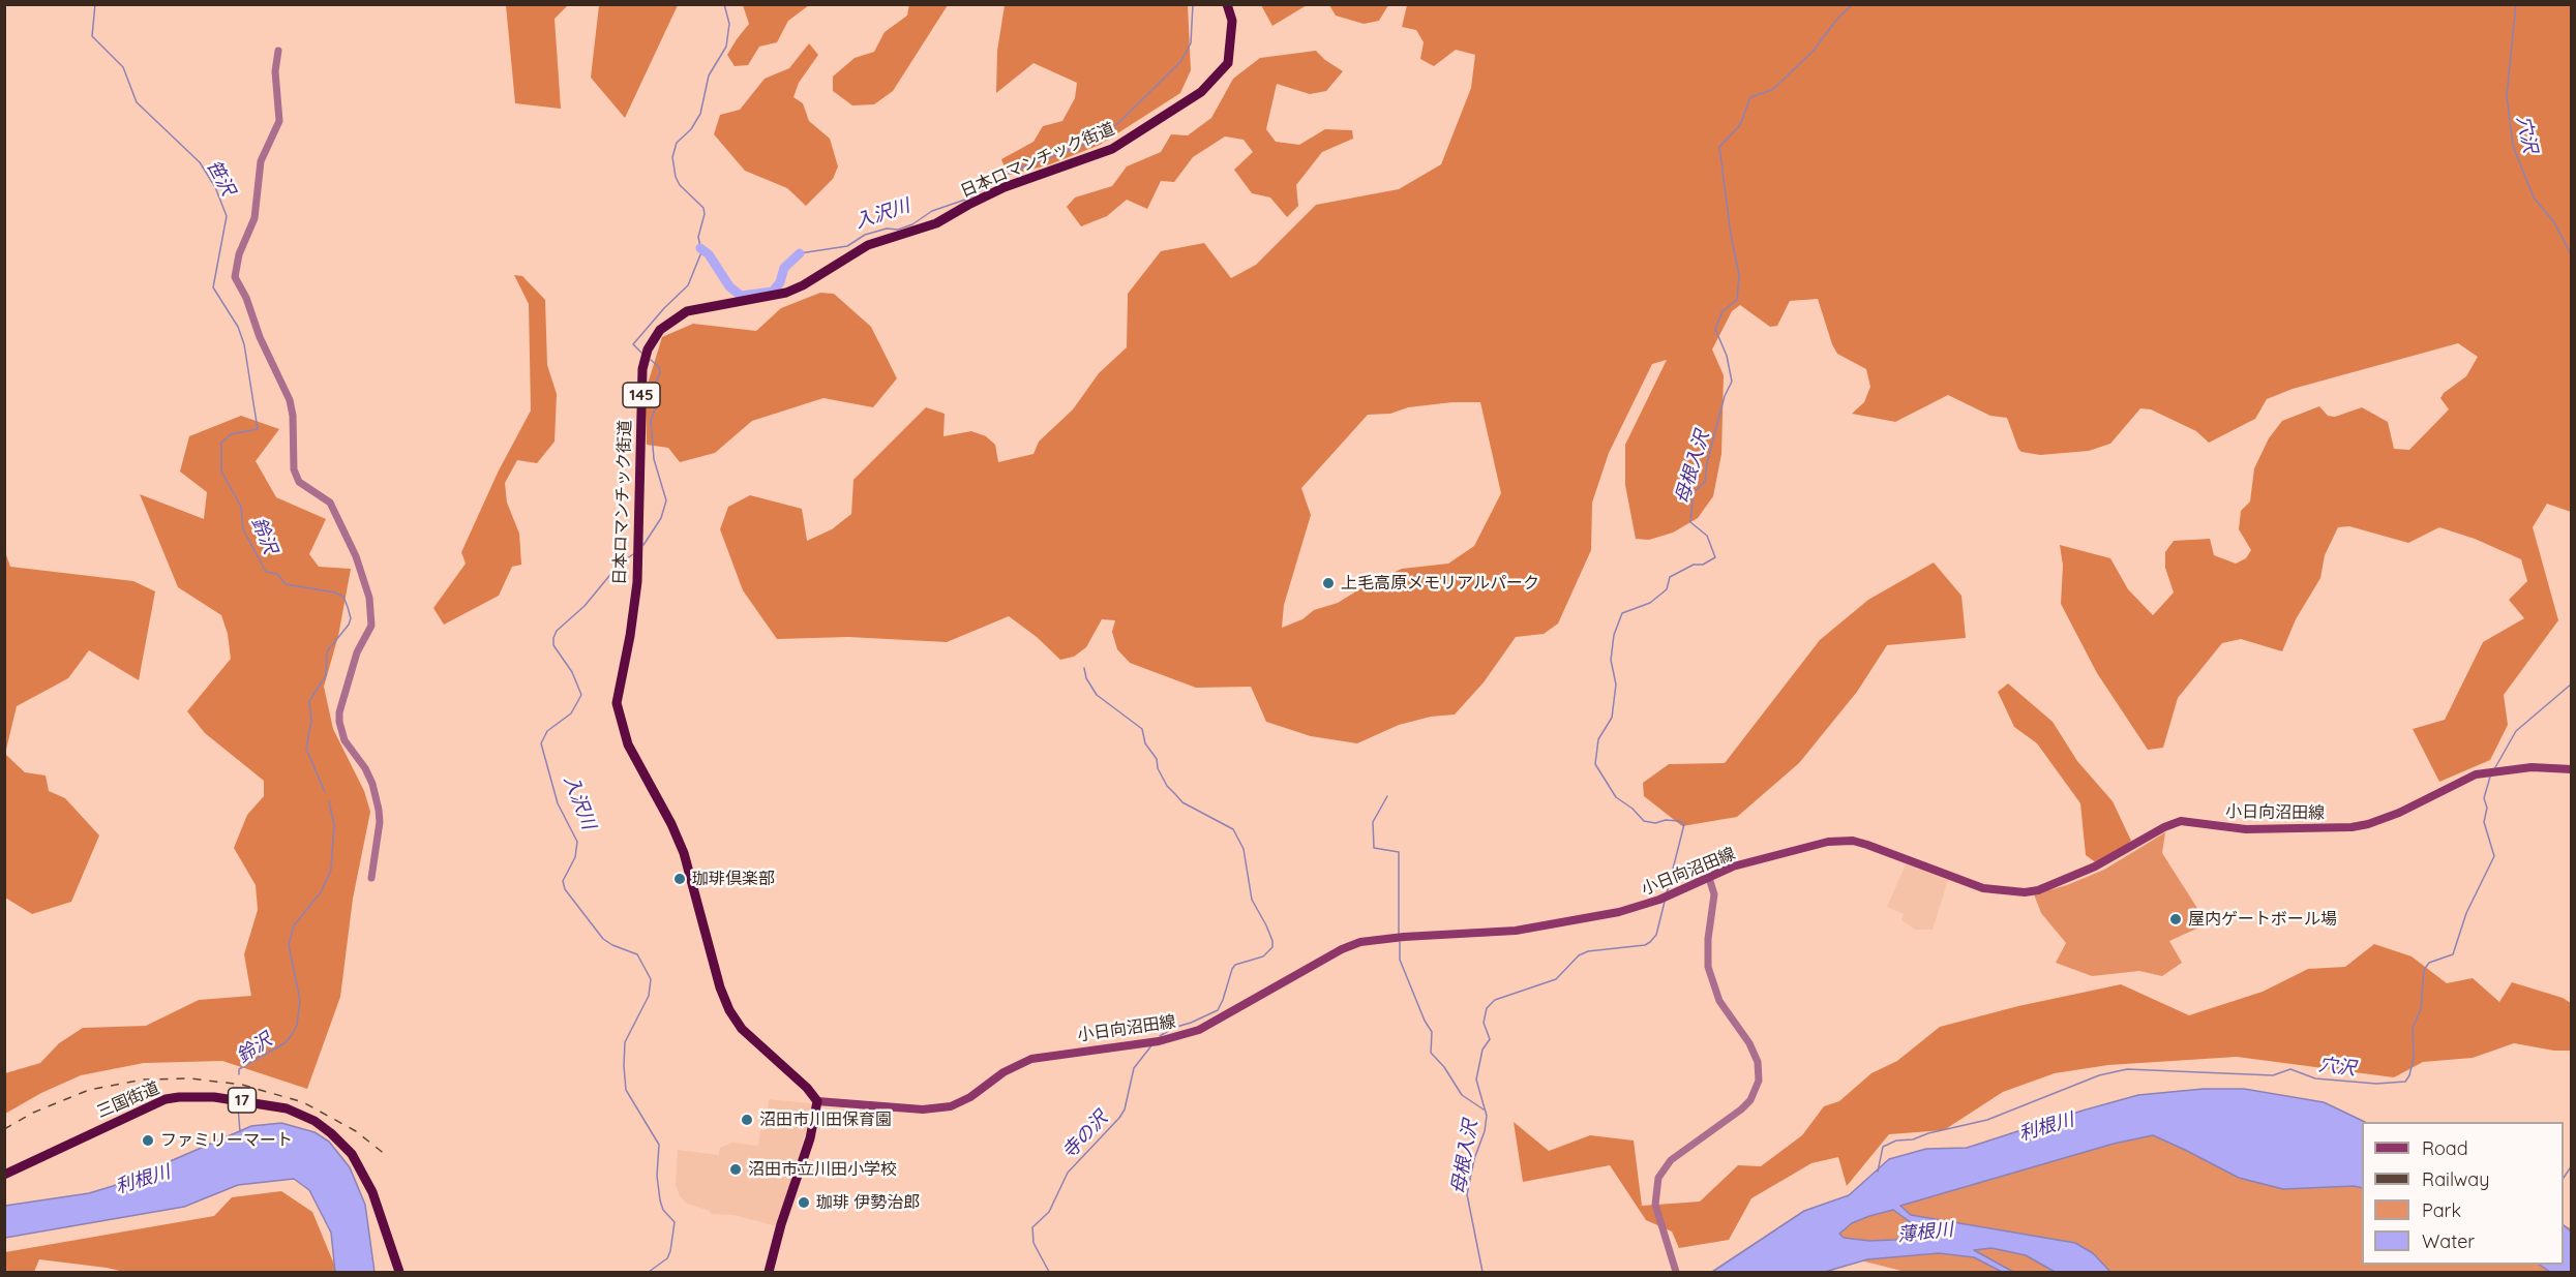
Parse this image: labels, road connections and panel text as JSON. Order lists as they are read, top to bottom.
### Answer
{
  "streets": {
    "highway": [
      "日本ロマンチック街道",
      "145",
      "三国街道",
      "17"
    ],
    "main road": ["小日向沼田線"]
  },
  "crossings": [
    ["日本ロマンチック街道", "小日向沼田線"]
  ],
  "water": [
    "穴沢",
    "笹沢",
    "入沢川",
    "母根入沢",
    "鈴沢",
    "利根川",
    "寺の沢",
    "薄根川"
  ],
  "places": [
    "上毛高原メモリアルパーク",
    "珈琲倶楽部",
    "屋内ゲートボール場",
    "沼田市川田保育園",
    "ファミリーマート",
    "沼田市立川田小学校",
    "珈琲 伊勢治郎"
  ],
  "legend": [
    "Road",
    "Railway",
    "Park",
    "Water"
  ]
}
